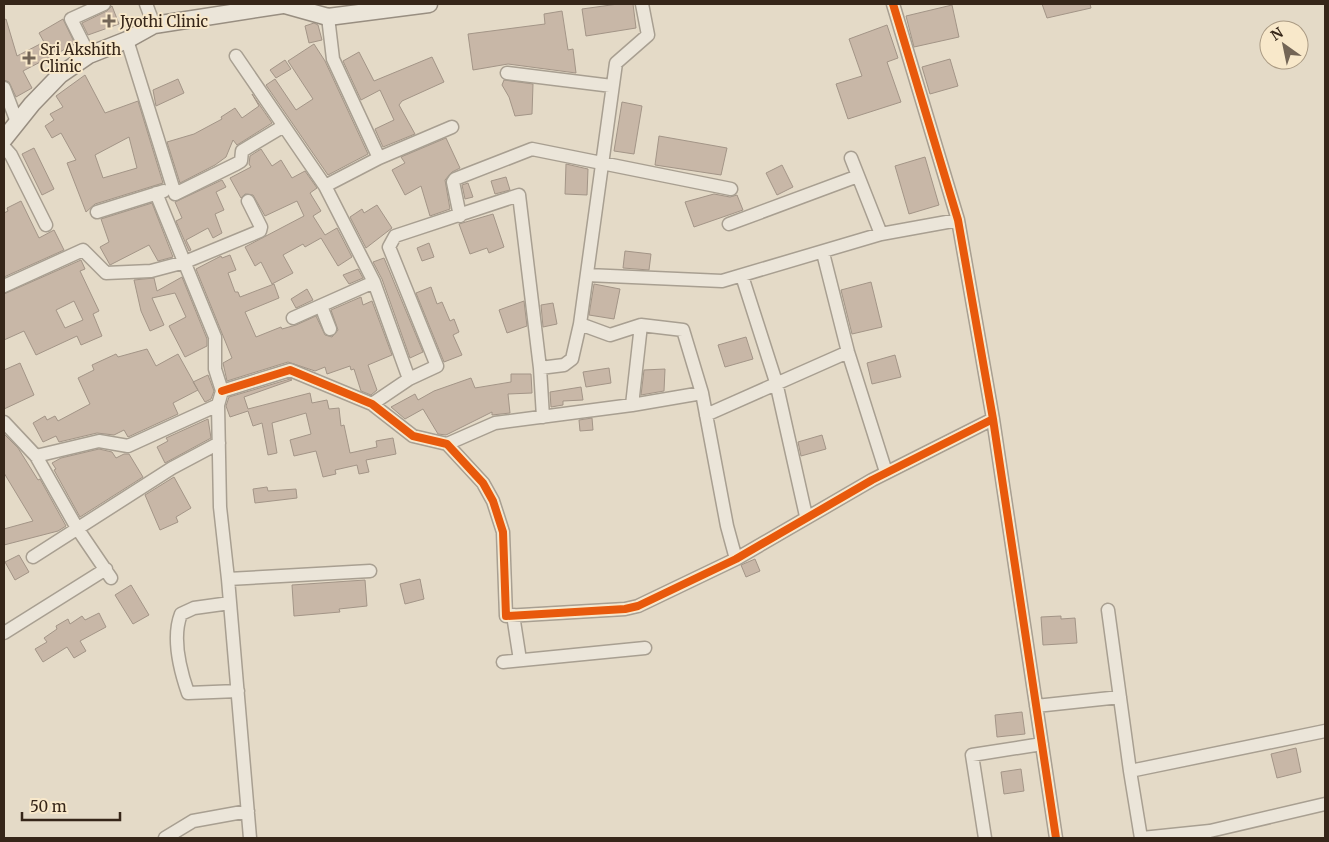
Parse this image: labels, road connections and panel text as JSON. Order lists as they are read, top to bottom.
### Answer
{
  "places": {
    "health": ["Jyothi Clinic", "Sri Akshith Clinic"]
  },
  "scale_bar": "50 m",
  "north": "top left"
}
